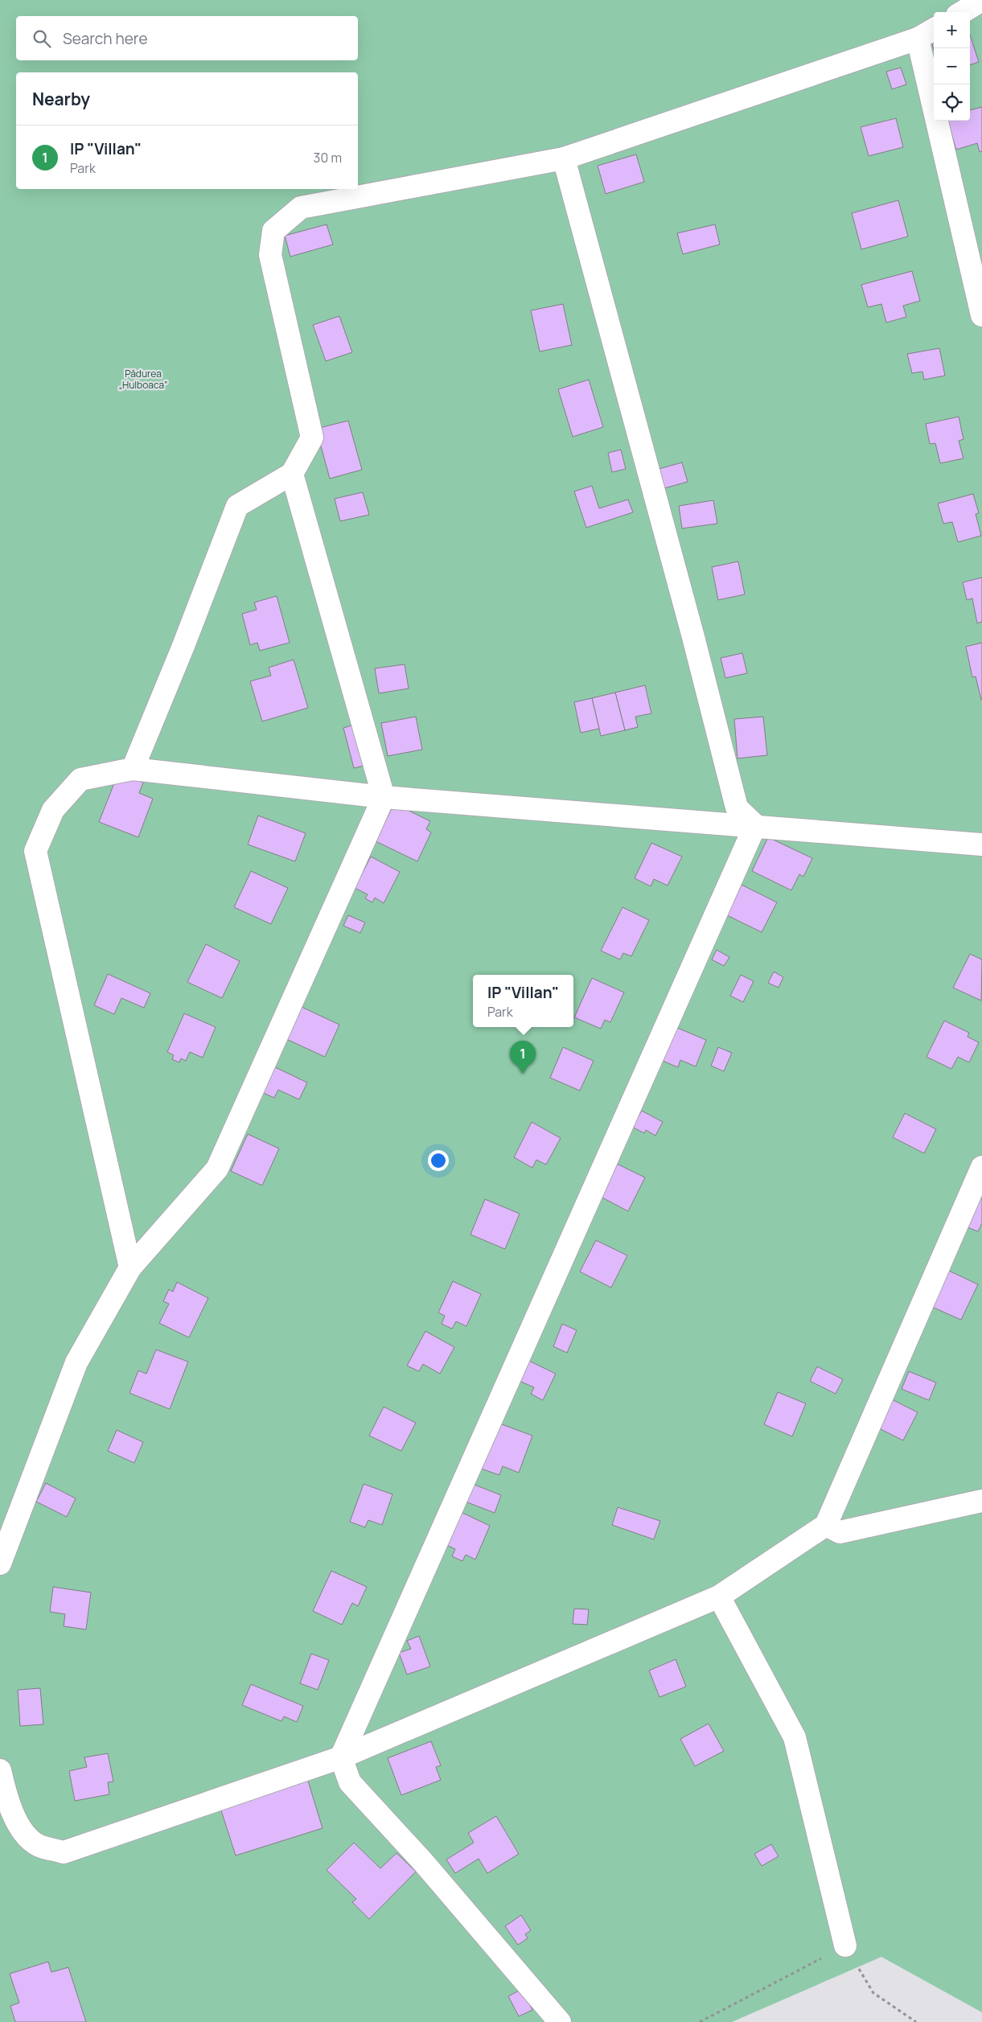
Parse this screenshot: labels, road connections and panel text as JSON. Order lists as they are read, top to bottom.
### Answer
{
  "parks": ["Pădurea „Hulboaca”"],
  "page": {
    "map_buttons": ["+", "−"],
    "search": "Search here",
    "heading": "Nearby",
    "list": [
      {
        "mark": "1",
        "name": "IP \"Villan\"",
        "note": "Park",
        "value": "30 m"
      }
    ],
    "popup": ["IP \"Villan\"", "Park"],
    "pins": "1"
  }
}
